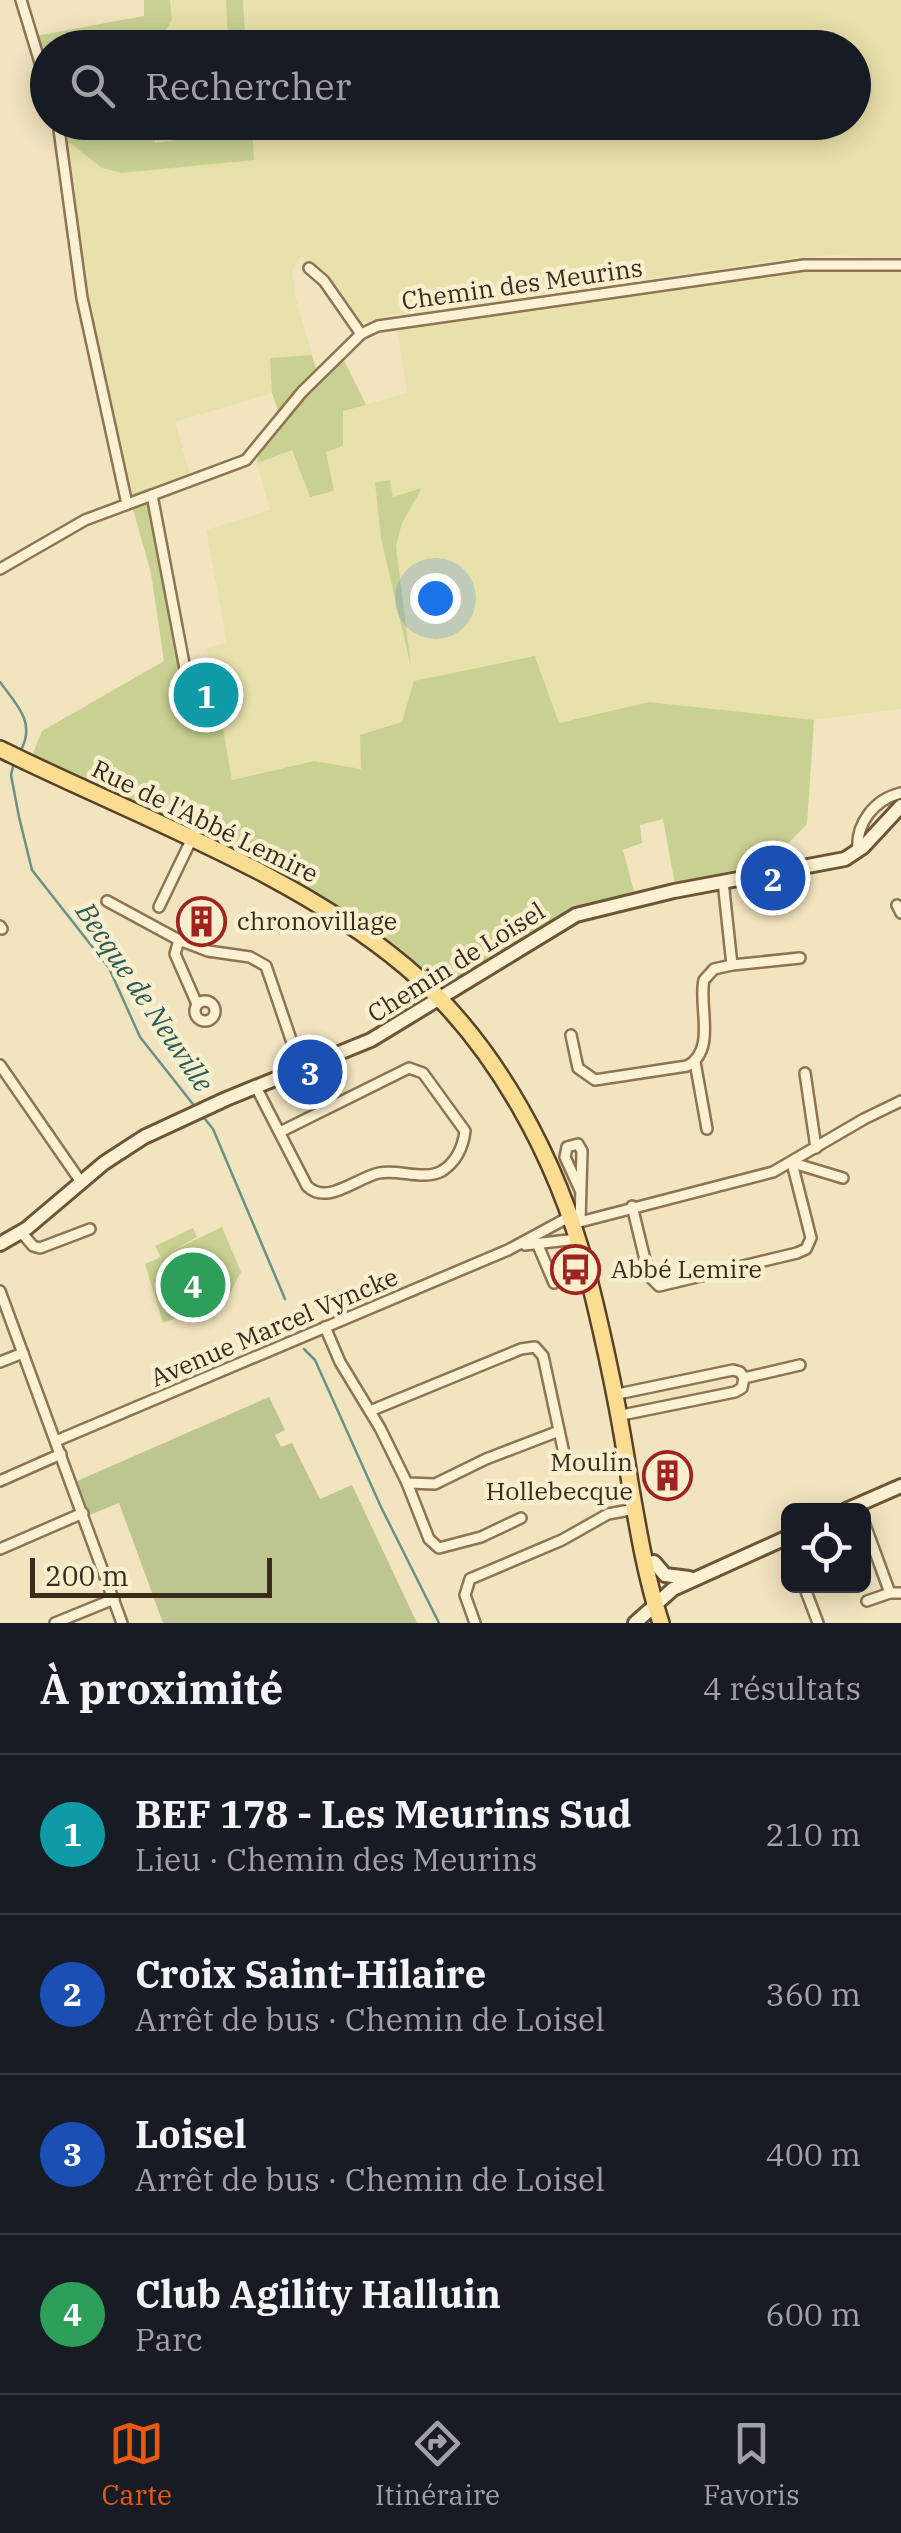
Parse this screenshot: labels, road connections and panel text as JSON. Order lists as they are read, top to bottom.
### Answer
{
  "streets": {
    "main road": ["Rue de l'Abbé Lemire"],
    "street": ["Chemin des Meurins", "Chemin de Loisel", "Avenue Marcel Vyncke"]
  },
  "crossings": [
    ["Rue de l'Abbé Lemire", "Chemin de Loisel"],
    ["Rue de l'Abbé Lemire", "Avenue Marcel Vyncke"]
  ],
  "water": ["Becque de Neuville"],
  "places": {
    "building": ["chronovillage", "Moulin Hollebecque"],
    "bus stop": ["Abbé Lemire"]
  },
  "scale_bar": "200 m",
  "page": {
    "search": "Rechercher",
    "pins": [
      "1",
      "2",
      "3",
      "4"
    ],
    "scale": "200 m",
    "heading": ["À proximité", "4 résultats"],
    "list": [
      {
        "mark": "1",
        "name": "BEF 178 - Les Meurins Sud",
        "note": "Lieu · Chemin des Meurins",
        "value": "210 m"
      },
      {
        "mark": "2",
        "name": "Croix Saint-Hilaire",
        "note": "Arrêt de bus · Chemin de Loisel",
        "value": "360 m"
      },
      {
        "mark": "3",
        "name": "Loisel",
        "note": "Arrêt de bus · Chemin de Loisel",
        "value": "400 m"
      },
      {
        "mark": "4",
        "name": "Club Agility Halluin",
        "note": "Parc",
        "value": "600 m"
      }
    ],
    "nav": ["Carte", "Itinéraire", "Favoris"]
  }
}
